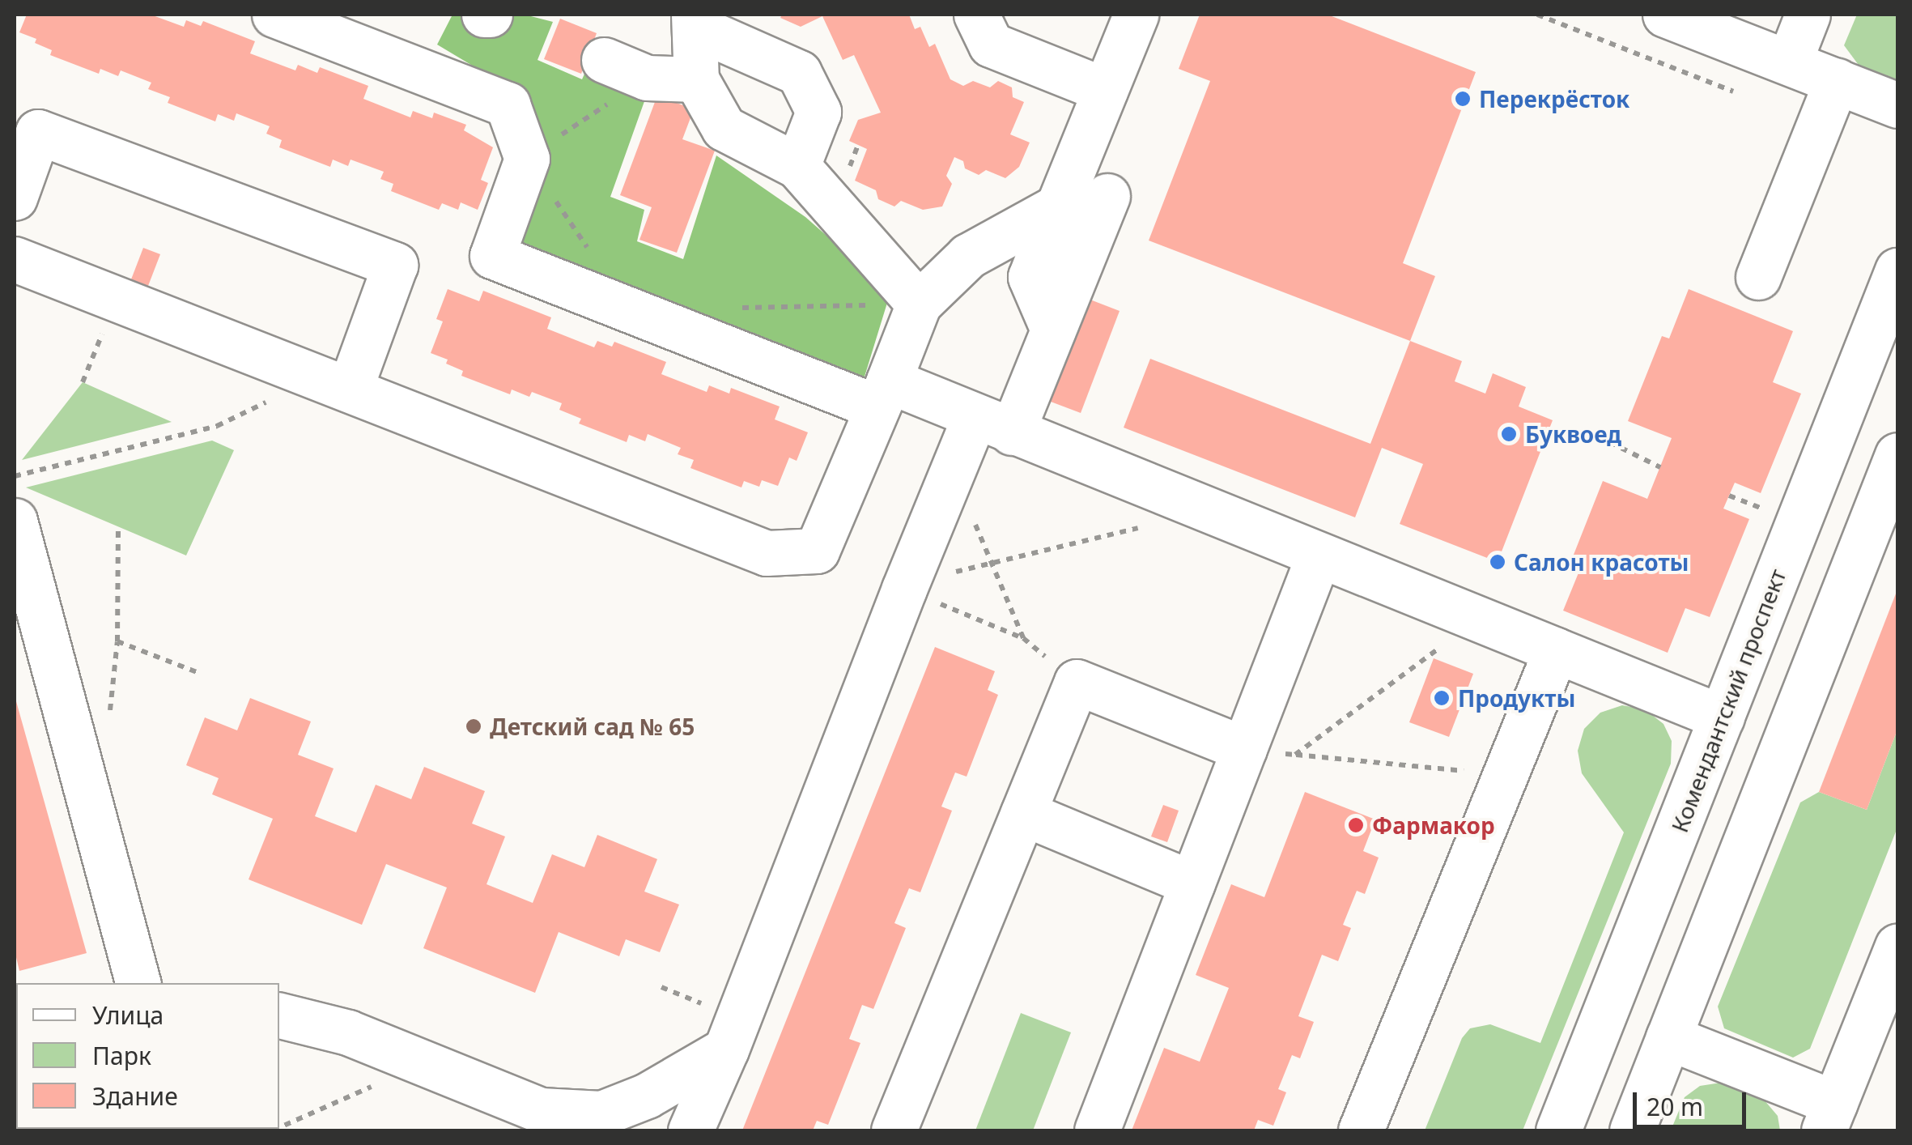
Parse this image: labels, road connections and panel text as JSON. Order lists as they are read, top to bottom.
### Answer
{
  "streets": {
    "main road": ["Комендантский проспект"]
  },
  "places": [
    "Перекрёсток",
    "Буквоед",
    "Салон красоты",
    "Продукты",
    "Детский сад № 65",
    "Фармакор"
  ],
  "legend": ["Улица", "Парк", "Здание"],
  "scale_bar": "20 m"
}
